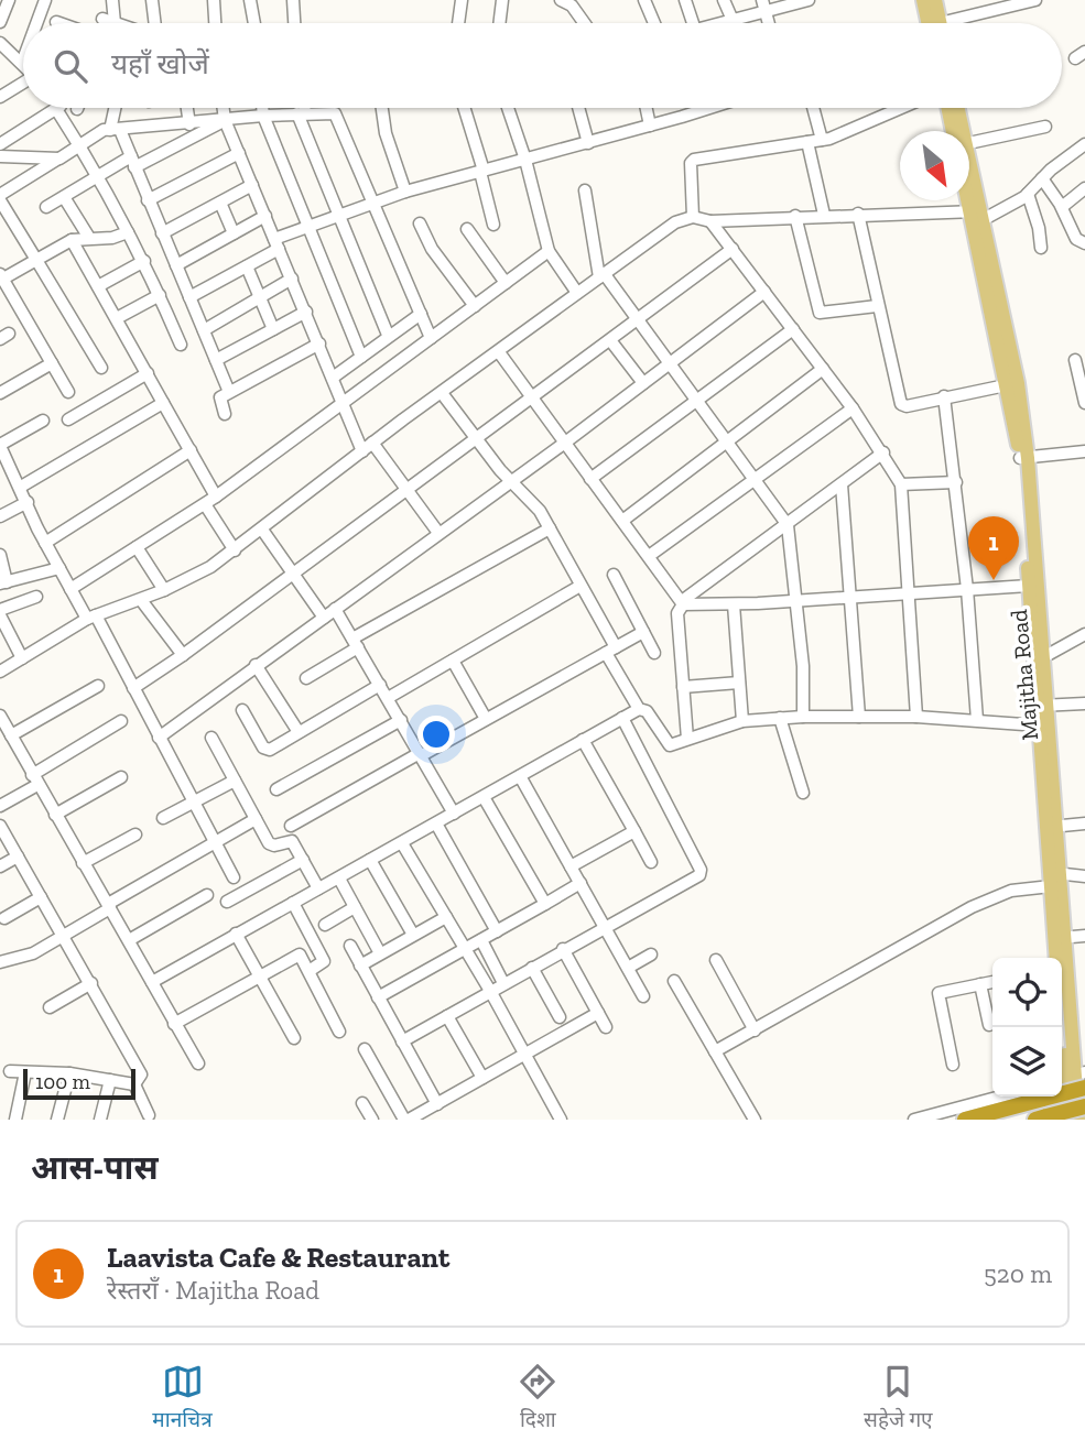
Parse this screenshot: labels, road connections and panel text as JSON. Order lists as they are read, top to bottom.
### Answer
{
  "streets": {
    "main road": ["Majitha Road"]
  },
  "scale_bar": "100 m",
  "north": "bottom right",
  "page": {
    "search": "यहाँ खोजें",
    "pins": "1",
    "scale": "100 m",
    "heading": "आस-पास",
    "list": [
      {
        "mark": "1",
        "name": "Laavista Cafe & Restaurant",
        "note": "रेस्तराँ · Majitha Road",
        "value": "520 m"
      }
    ],
    "nav": ["मानचित्र", "दिशा", "सहेजे गए"]
  }
}
